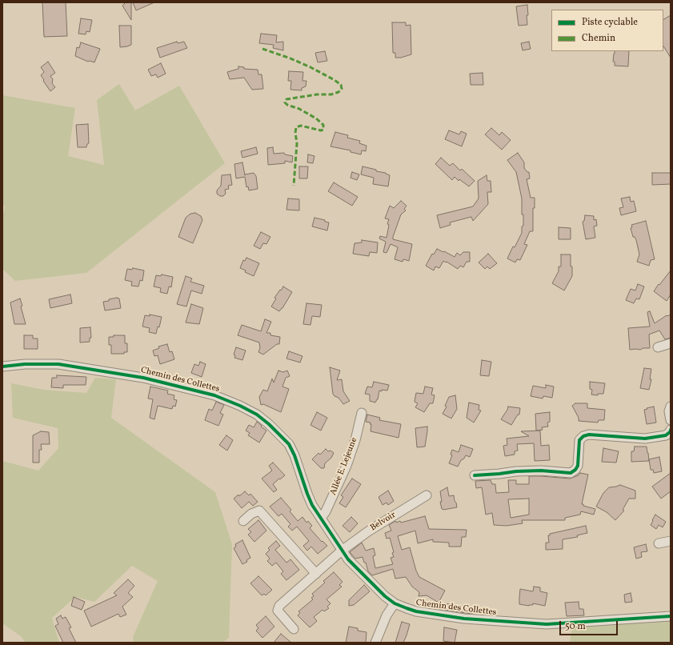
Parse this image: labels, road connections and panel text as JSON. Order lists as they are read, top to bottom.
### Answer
{
  "streets": {
    "street": ["Chemin des Collettes", "Allée E. Lejeune", "Belvoir"]
  },
  "crossings": [
    ["Chemin des Collettes", "Allée E. Lejeune"],
    ["Chemin des Collettes", "Belvoir"]
  ],
  "legend": ["Piste cyclable", "Chemin"],
  "scale_bar": "50 m"
}
